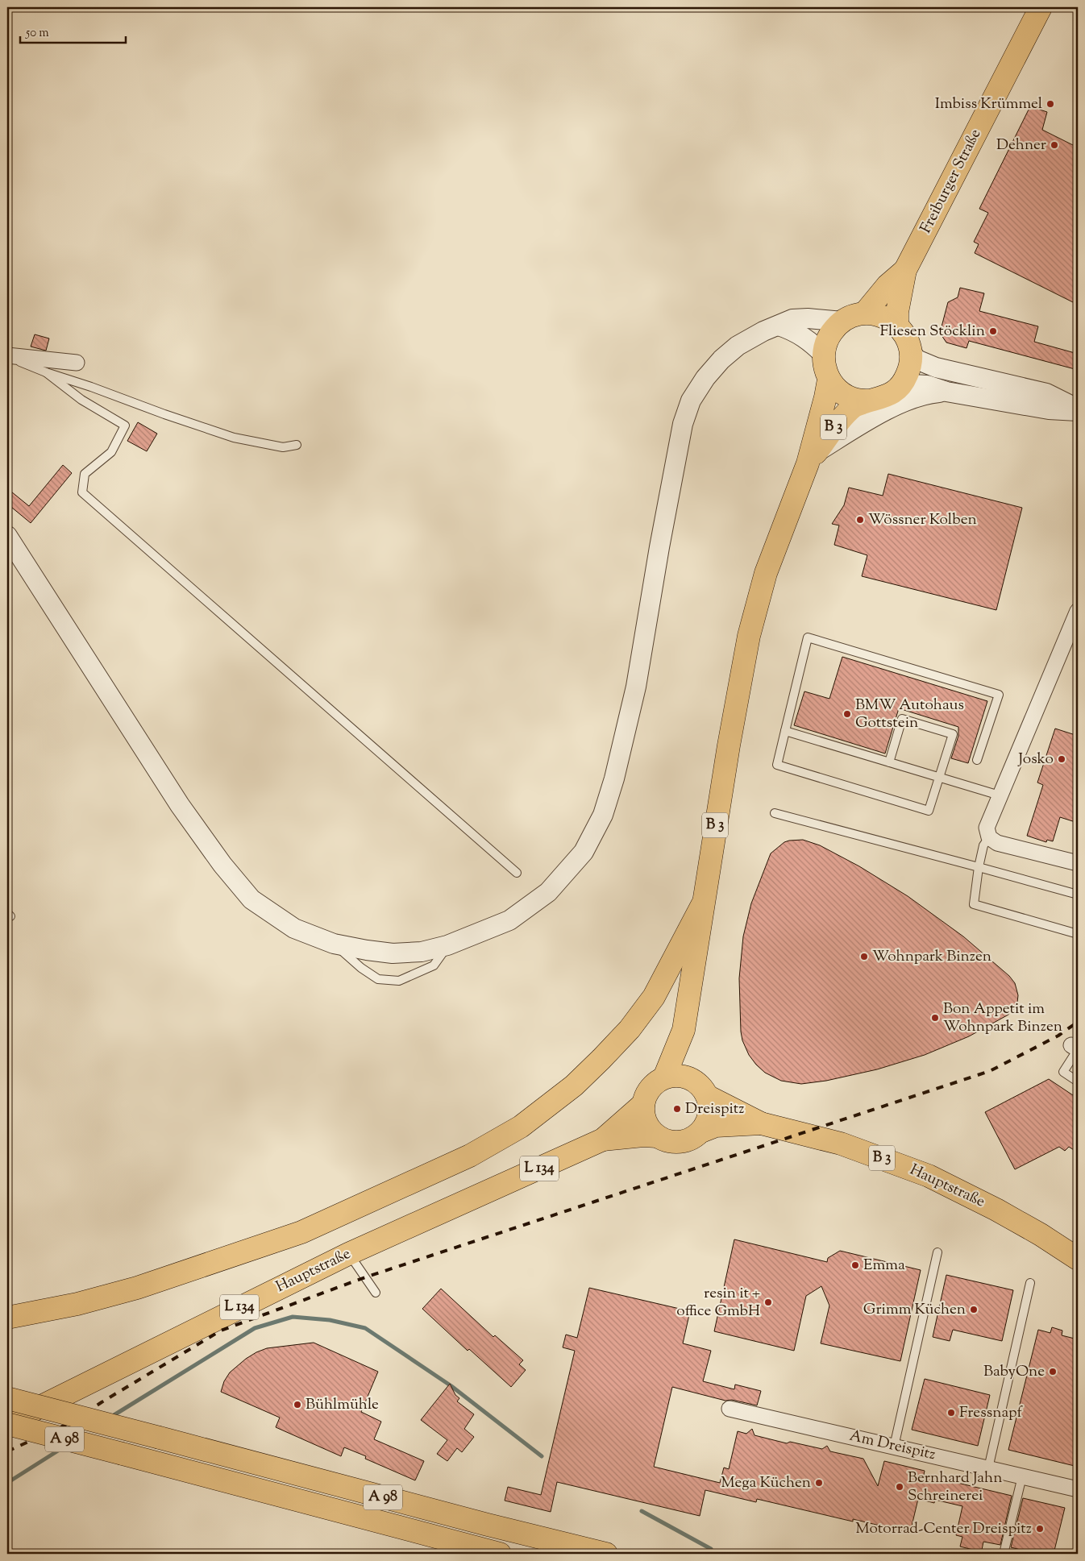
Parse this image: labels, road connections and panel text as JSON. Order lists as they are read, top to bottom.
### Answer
{
  "streets": {
    "main road": [
      "Freiburger Straße",
      "B 3",
      "L 134",
      "Hauptstraße",
      "A 98"
    ],
    "street": ["Am Dreispitz"]
  },
  "crossings": [
    ["Freiburger Straße", "B 3"],
    ["B 3", "Hauptstraße"],
    ["Hauptstraße", "A 98"]
  ],
  "places": [
    "Imbiss Krümmel",
    "Dehner",
    "Fliesen Stöcklin",
    "Wössner Kolben",
    "BMW Autohaus Gottstein",
    "Josko",
    "Wohnpark Binzen",
    "Bon Appetit im Wohnpark Binzen",
    "Dreispitz",
    "Emma",
    "resin it + office GmbH",
    "Grimm Küchen",
    "BabyOne",
    "Bühlmühle",
    "Fressnapf",
    "Mega Küchen",
    "Bernhard Jahn Schreinerei",
    "Motorrad-Center Dreispitz"
  ],
  "scale_bar": "50 m"
}
